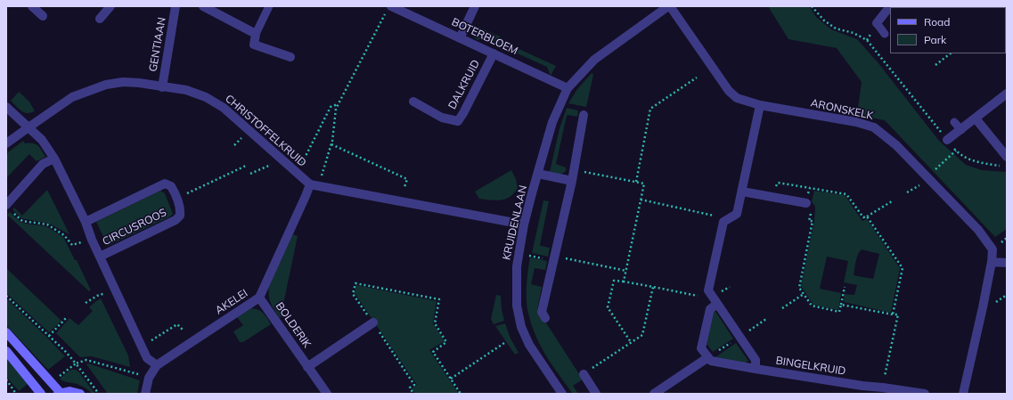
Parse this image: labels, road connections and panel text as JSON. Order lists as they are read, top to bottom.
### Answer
{
  "streets": {
    "street": [
      "BOTERBLOEM",
      "GENTIAAN",
      "DALKRUID",
      "ARONSKELK",
      "CHRISTOFFELKRUID",
      "KRUIDENLAAN",
      "CIRCUSROOS",
      "AKELEI",
      "BOLDERIK",
      "BINGELKRUID"
    ]
  },
  "crossings": [
    ["BOTERBLOEM", "DALKRUID"],
    ["BOTERBLOEM", "KRUIDENLAAN"],
    ["GENTIAAN", "CHRISTOFFELKRUID"],
    ["ARONSKELK", "KRUIDENLAAN"],
    ["CHRISTOFFELKRUID", "CIRCUSROOS"],
    ["CHRISTOFFELKRUID", "AKELEI"],
    ["CIRCUSROOS", "AKELEI"],
    ["AKELEI", "BOLDERIK"]
  ],
  "legend": ["Road", "Park"]
}
